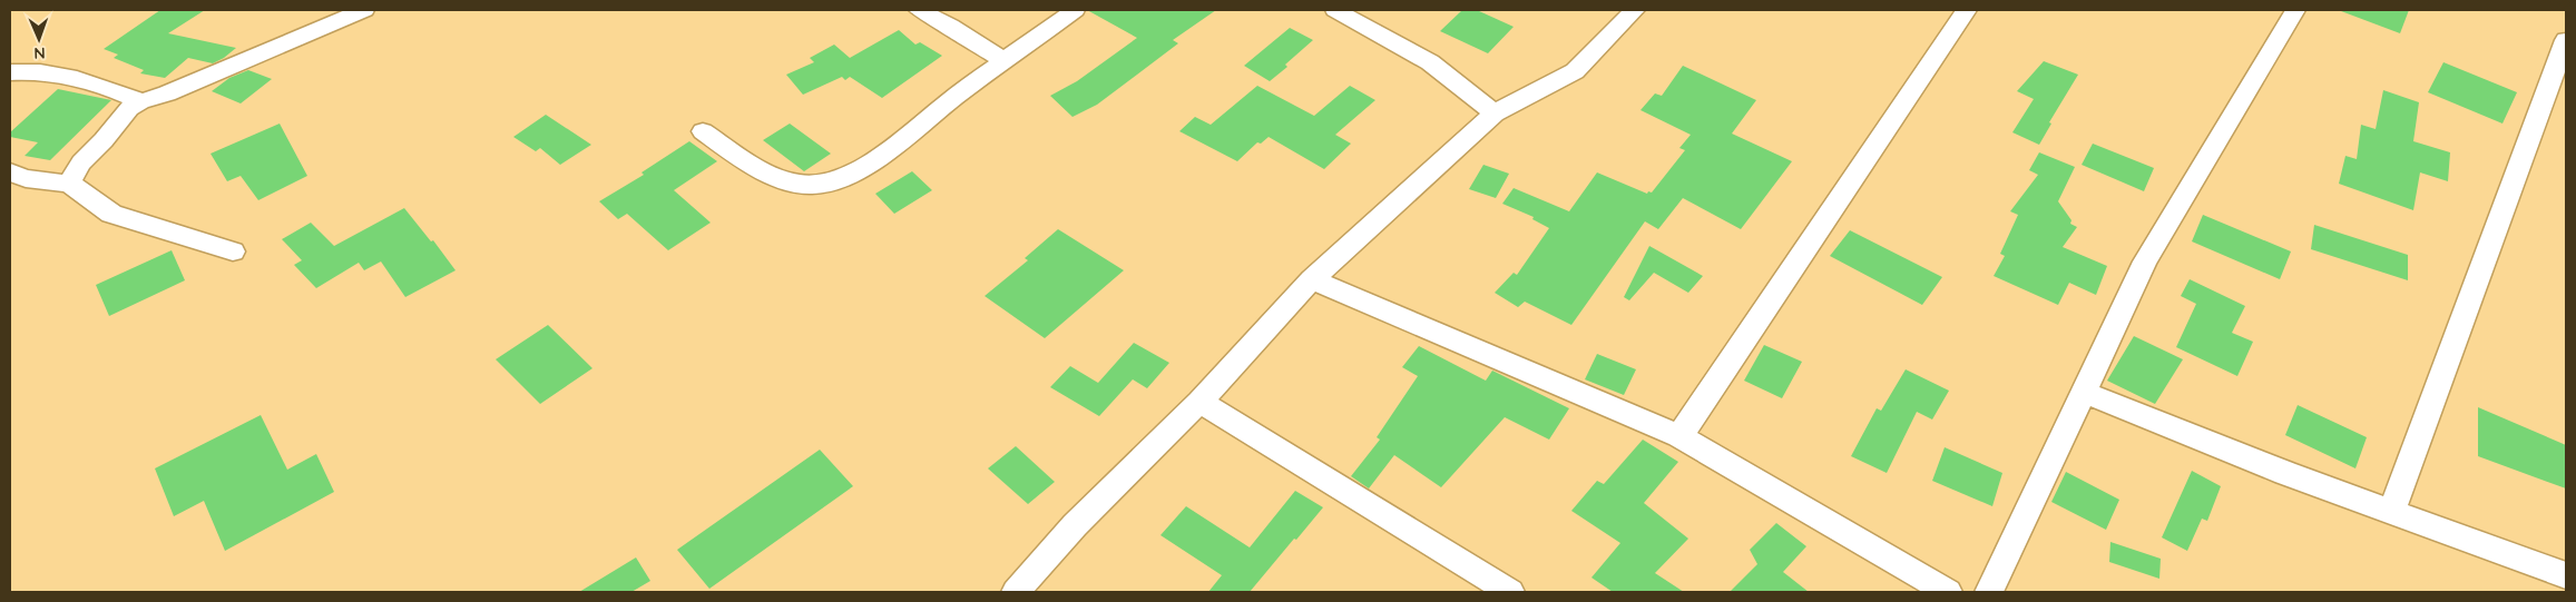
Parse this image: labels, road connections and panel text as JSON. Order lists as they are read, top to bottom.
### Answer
{
  "north": "bottom"
}
